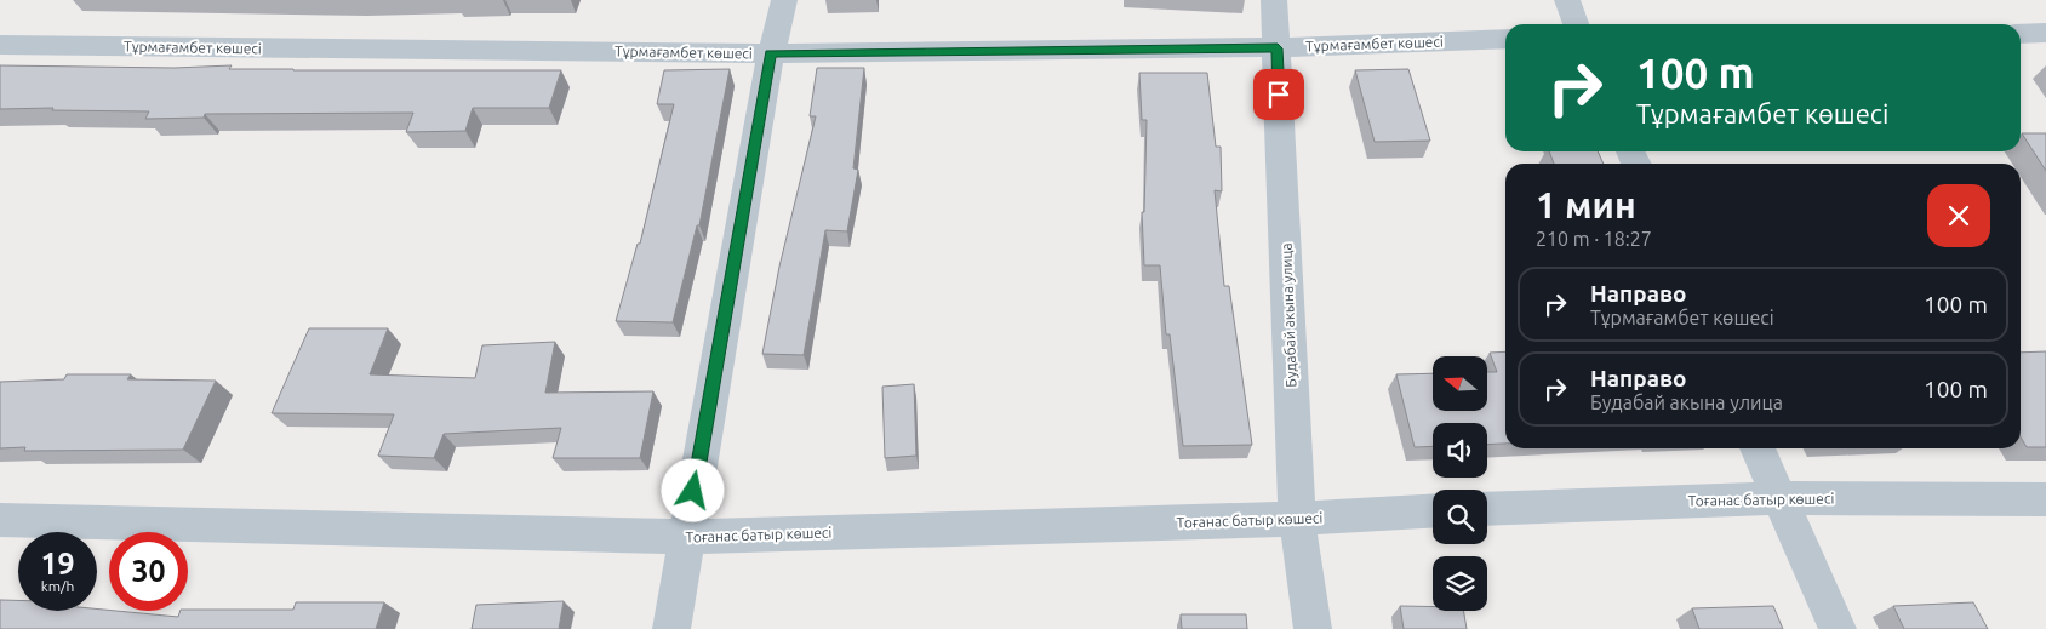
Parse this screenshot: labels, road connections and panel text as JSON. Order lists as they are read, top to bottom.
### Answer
{
  "streets": {
    "street": ["Тұрмағамбет көшесі", "Будабай акына улица", "Тоғанас батыр көшесі"]
  },
  "crossings": [
    ["Тұрмағамбет көшесі", "Будабай акына улица"],
    ["Будабай акына улица", "Тоғанас батыр көшесі"]
  ],
  "north": "left",
  "page": {
    "turn": ["100 m", "Тұрмағамбет көшесі"],
    "heading": ["1 мин", "210 m · 18:27"],
    "list": [
      {
        "name": "Направо",
        "note": "Тұрмағамбет көшесі",
        "value": "100 m"
      },
      {
        "name": "Направо",
        "note": "Будабай акына улица",
        "value": "100 m"
      }
    ],
    "speed": "19 km/h",
    "limit": "30"
  }
}
